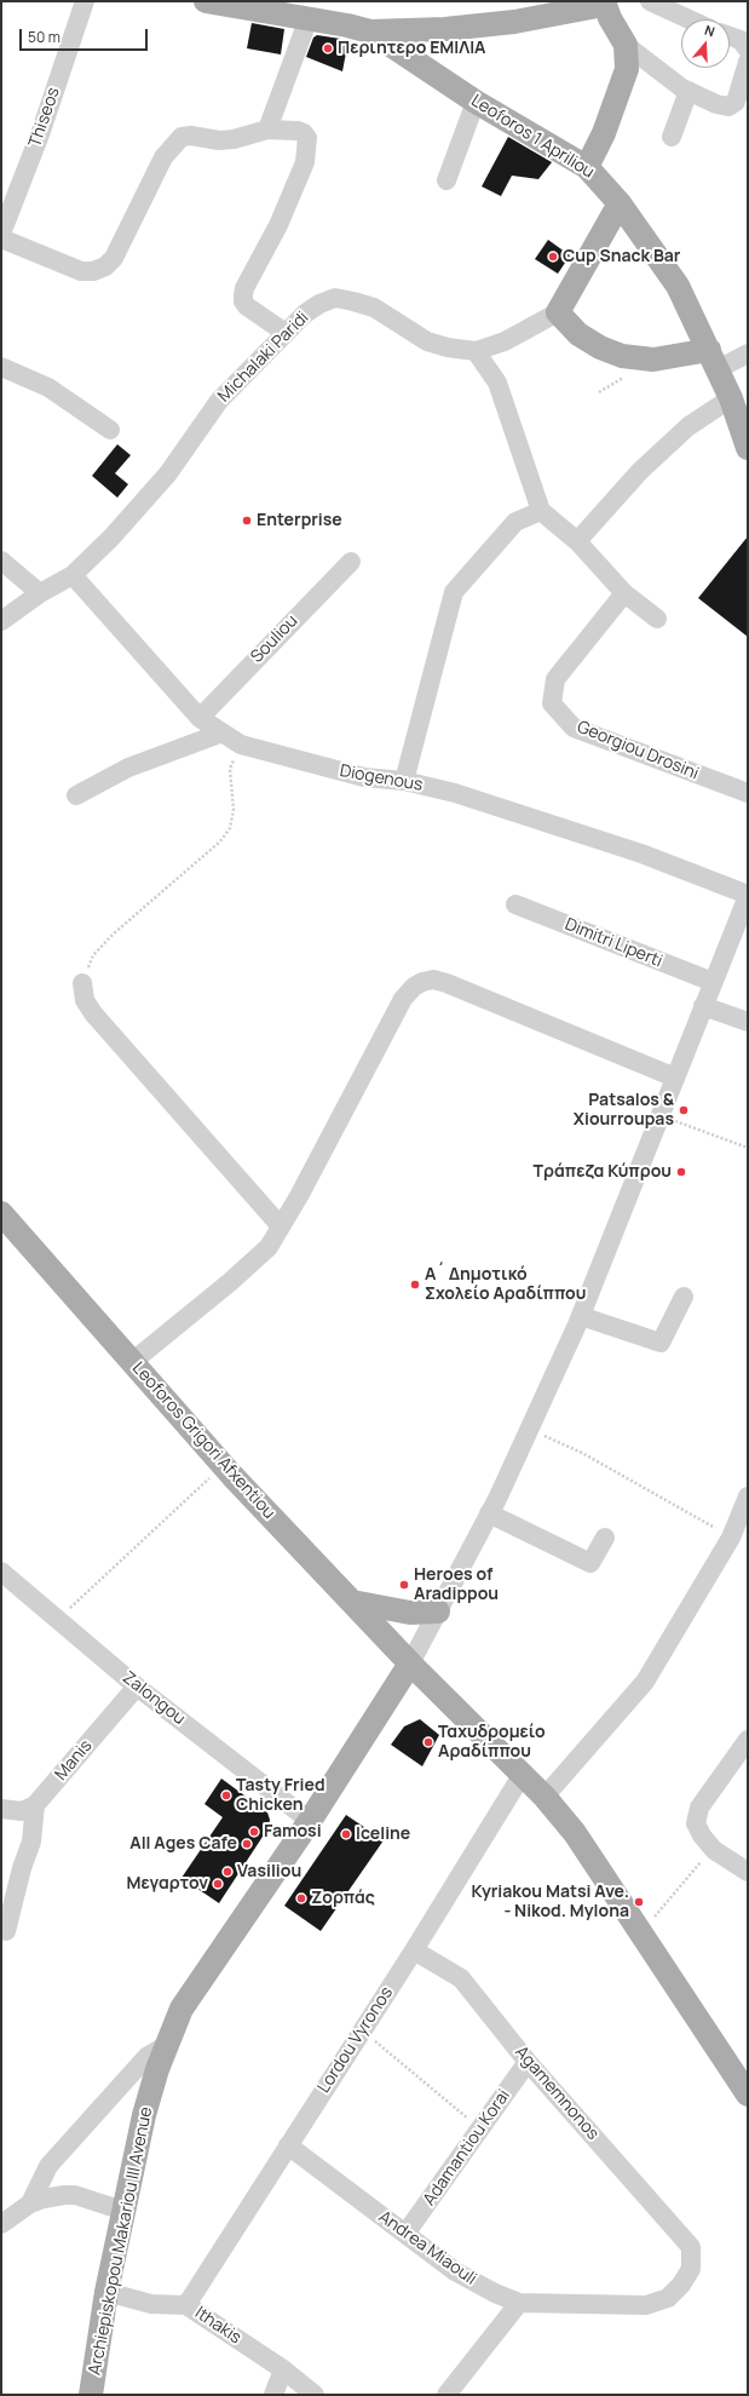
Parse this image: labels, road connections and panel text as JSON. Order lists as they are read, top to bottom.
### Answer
{
  "streets": {
    "main road": ["Leoforos 1 Apriliou", "Leoforos Grigori Afxentiou", "Archiepiskopou Makariou III Avenue"],
    "street": [
      "Thiseos",
      "Michalaki Paridi",
      "Souliou",
      "Georgiou Drosini",
      "Diogenous",
      "Dimitri Liperti",
      "Zalongou",
      "Manis",
      "Lordou Vyronos",
      "Agamemnonos",
      "Adamantiou Korai",
      "Andrea Miaouli",
      "Ithakis"
    ]
  },
  "crossings": [
    ["Michalaki Paridi", "Diogenous"],
    ["Souliou", "Diogenous"],
    ["Diogenous", "Archiepiskopou Makariou III Avenue"],
    ["Dimitri Liperti", "Archiepiskopou Makariou III Avenue"],
    ["Leoforos Grigori Afxentiou", "Lordou Vyronos"],
    ["Leoforos Grigori Afxentiou", "Archiepiskopou Makariou III Avenue"],
    ["Zalongou", "Manis"],
    ["Zalongou", "Archiepiskopou Makariou III Avenue"],
    ["Lordou Vyronos", "Agamemnonos"],
    ["Lordou Vyronos", "Andrea Miaouli"],
    ["Lordou Vyronos", "Ithakis"],
    ["Agamemnonos", "Adamantiou Korai"],
    ["Agamemnonos", "Andrea Miaouli"],
    ["Adamantiou Korai", "Andrea Miaouli"],
    ["Archiepiskopou Makariou III Avenue", "Ithakis"]
  ],
  "places": [
    "Περιητερο ΕΜΙΛΙΑ",
    "Cup Snack Bar",
    "Enterprise",
    "Patsalos & Xiourroupas",
    "Τράπεζα Κύπρου",
    "Α´ Δημοτικό Σχολείο Αραδίππου",
    "Heroes of Aradippou",
    "Ταχυδρομείο Αραδίππου",
    "Tasty Fried Chicken",
    "Famosi",
    "Iceline",
    "All Ages Cafe",
    "Vasiliou",
    "Μεγαρτον",
    "Ζορπάς",
    "Kyriakou Matsi Ave. - Nikod. Mylona"
  ],
  "scale_bar": "50 m",
  "north": "top"
}
